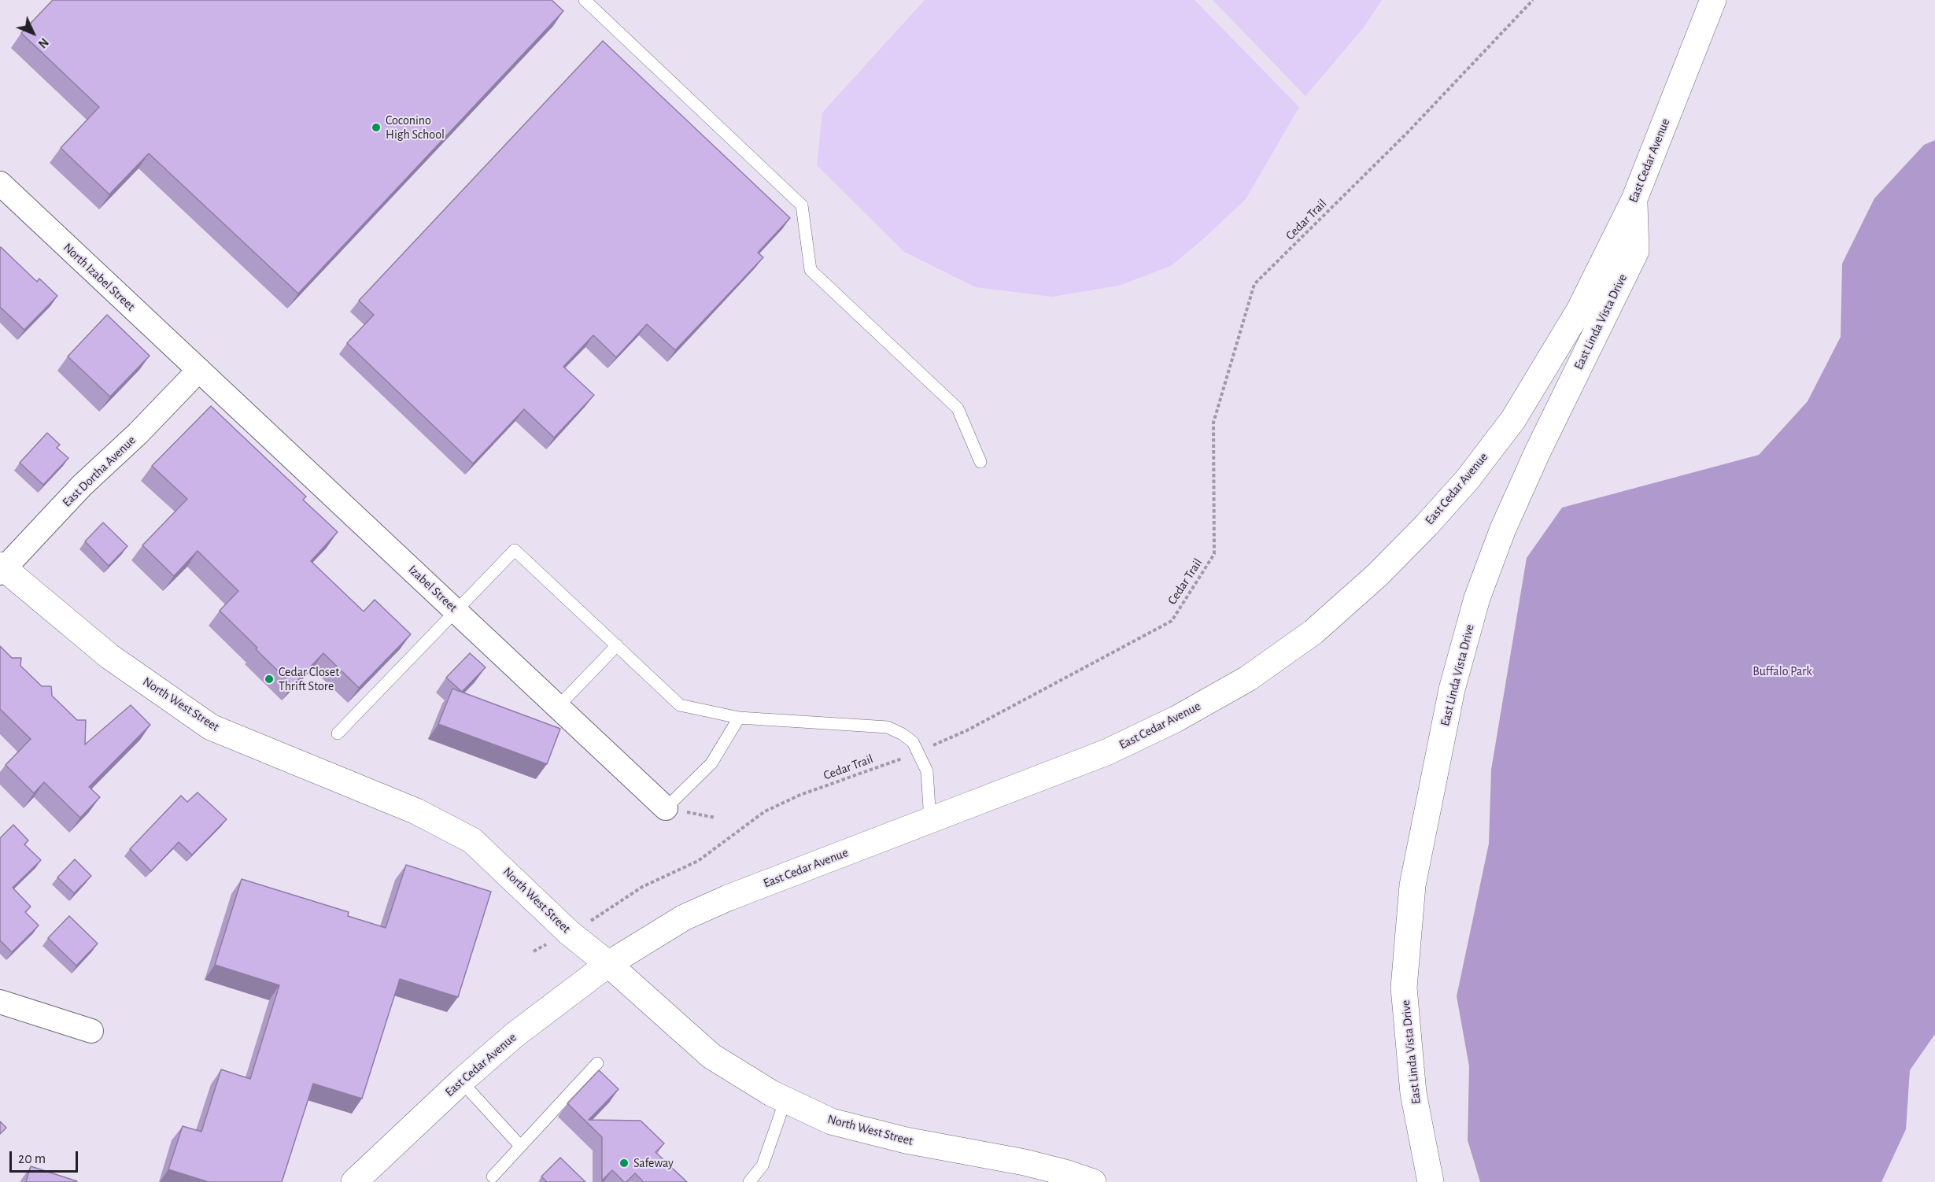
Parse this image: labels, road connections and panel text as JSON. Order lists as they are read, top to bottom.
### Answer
{
  "streets": {
    "street": [
      "East Cedar Avenue",
      "North Izabel Street",
      "East Linda Vista Drive",
      "East Dortha Avenue",
      "Izabel Street",
      "North West Street"
    ],
    "path": ["Cedar Trail"]
  },
  "crossings": [
    ["East Cedar Avenue", "East Linda Vista Drive"],
    ["East Cedar Avenue", "North West Street"],
    ["North Izabel Street", "East Dortha Avenue"],
    ["North Izabel Street", "Izabel Street"],
    ["East Dortha Avenue", "Izabel Street"],
    ["East Dortha Avenue", "North West Street"]
  ],
  "parks": ["Buffalo Park"],
  "places": ["Coconino High School", "Cedar Closet Thrift Store", "Safeway"],
  "scale_bar": "20 m",
  "north": "bottom right"
}
